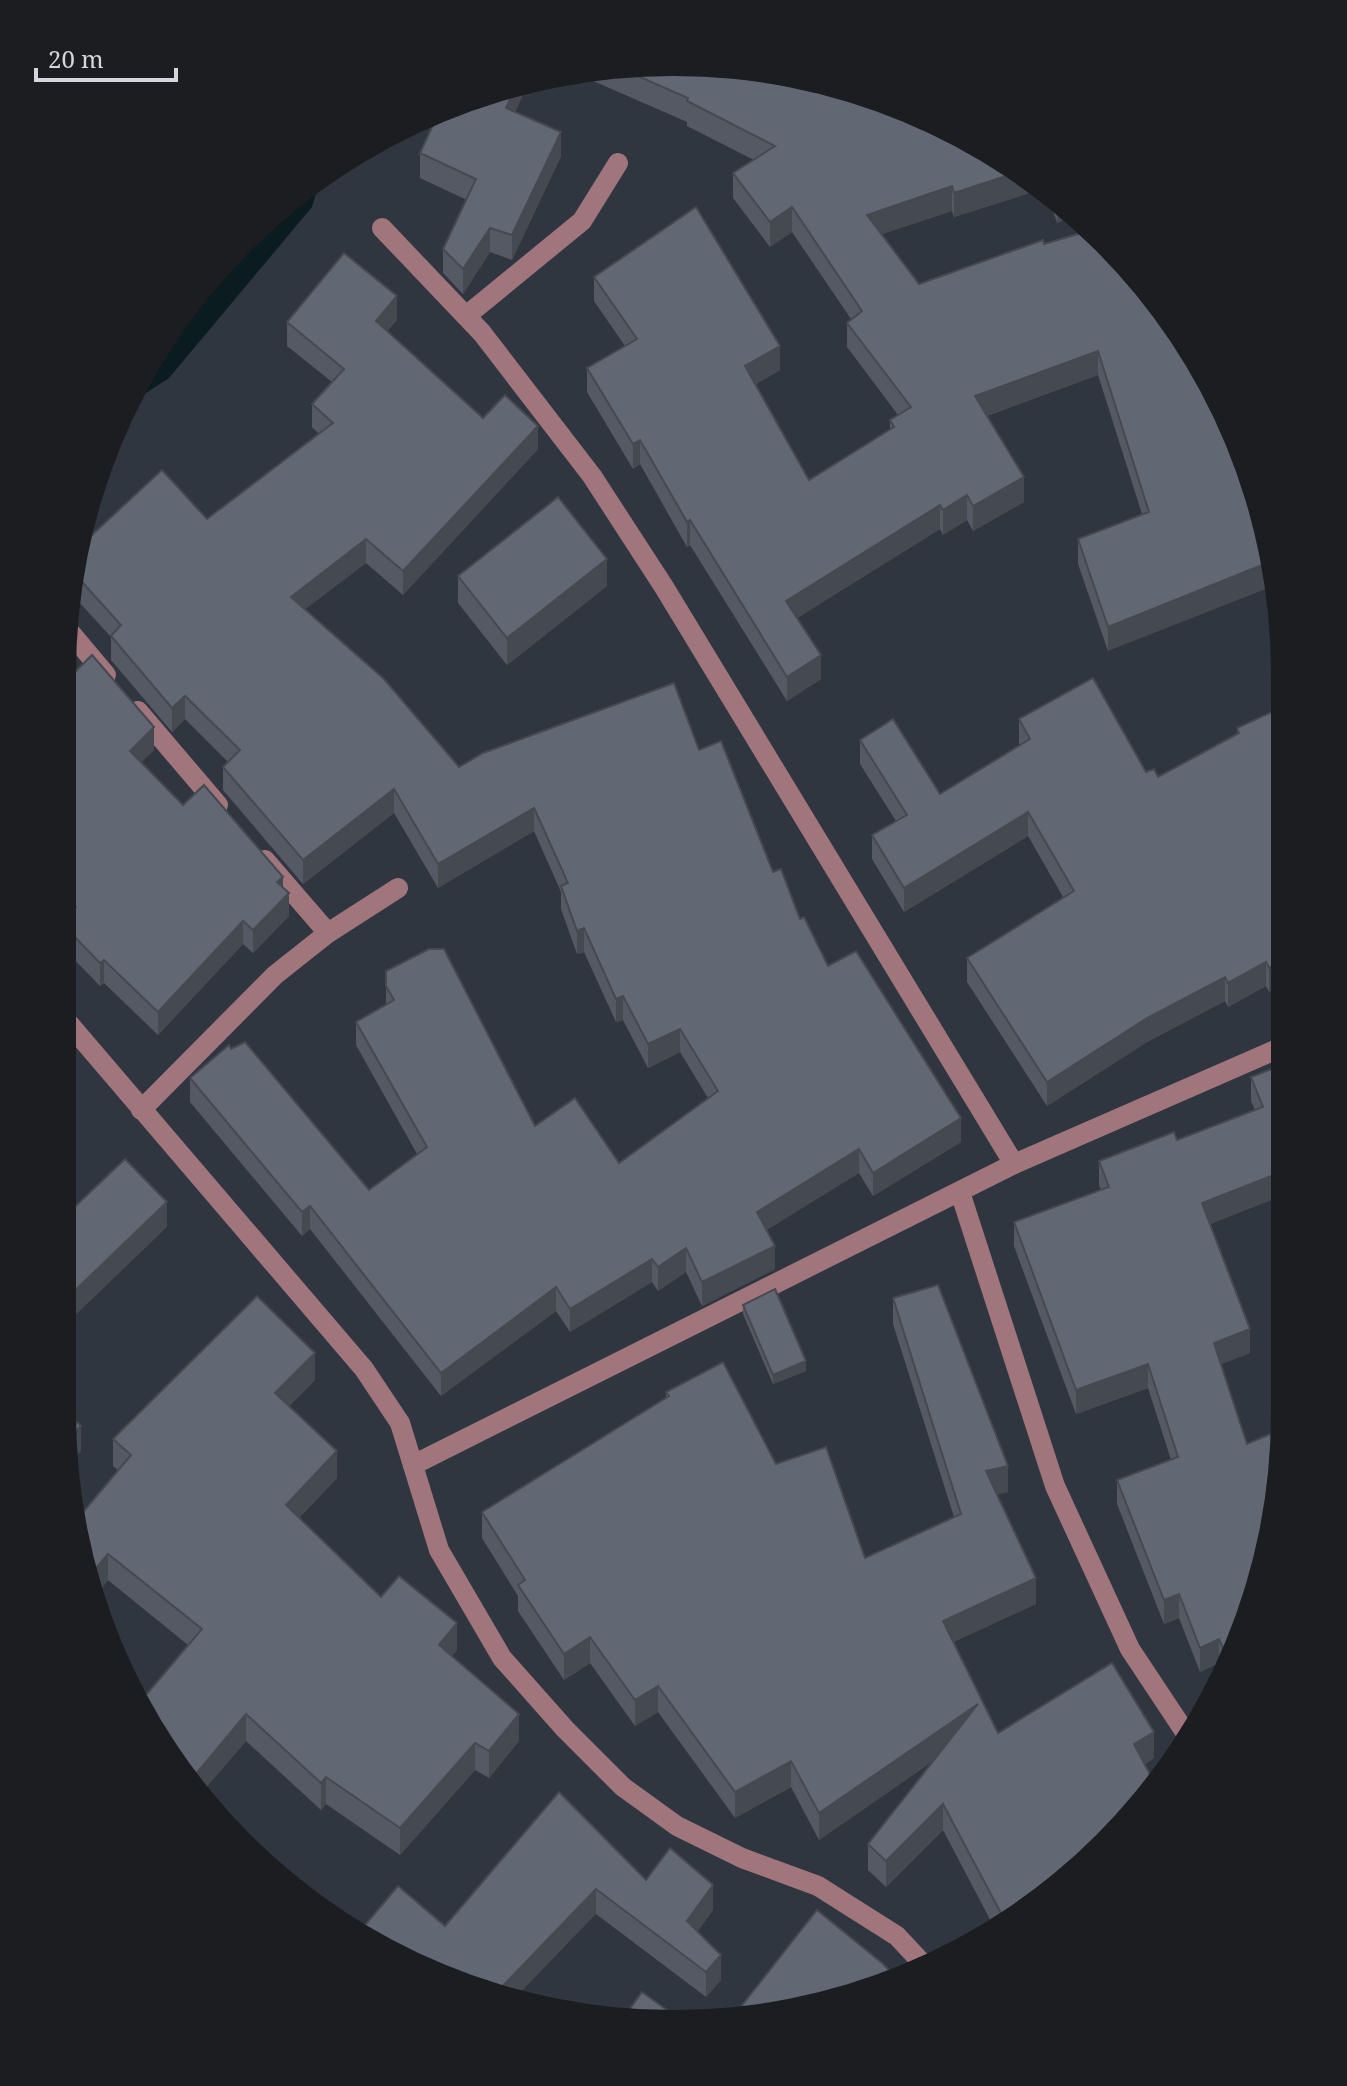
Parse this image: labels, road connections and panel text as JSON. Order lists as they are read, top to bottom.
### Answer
{
  "scale_bar": "20 m"
}
